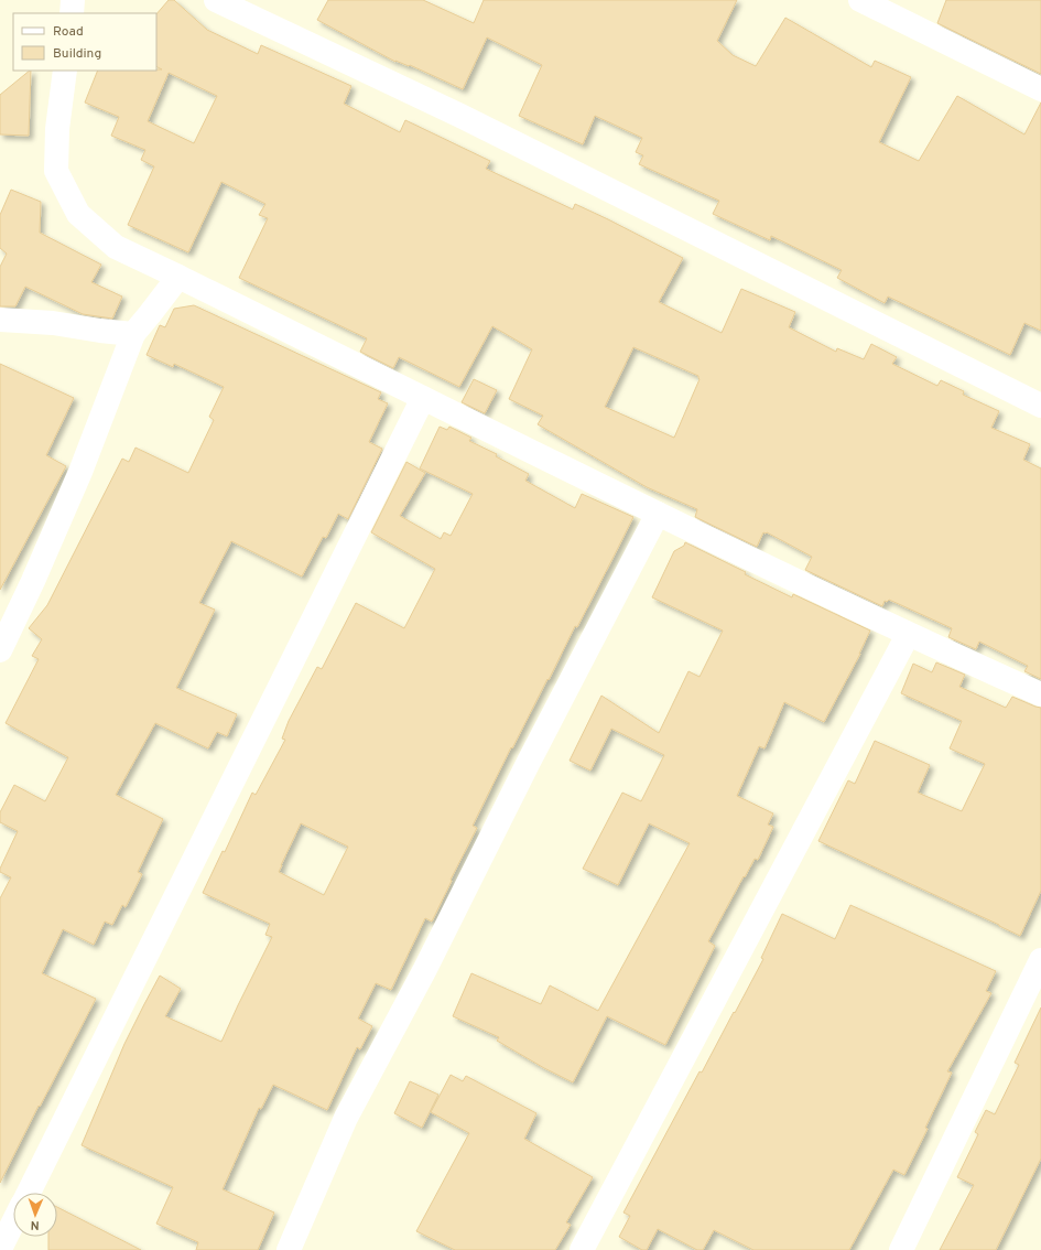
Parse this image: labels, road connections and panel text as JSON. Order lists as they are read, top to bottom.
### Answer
{
  "legend": ["Road", "Building"],
  "north": "bottom"
}
